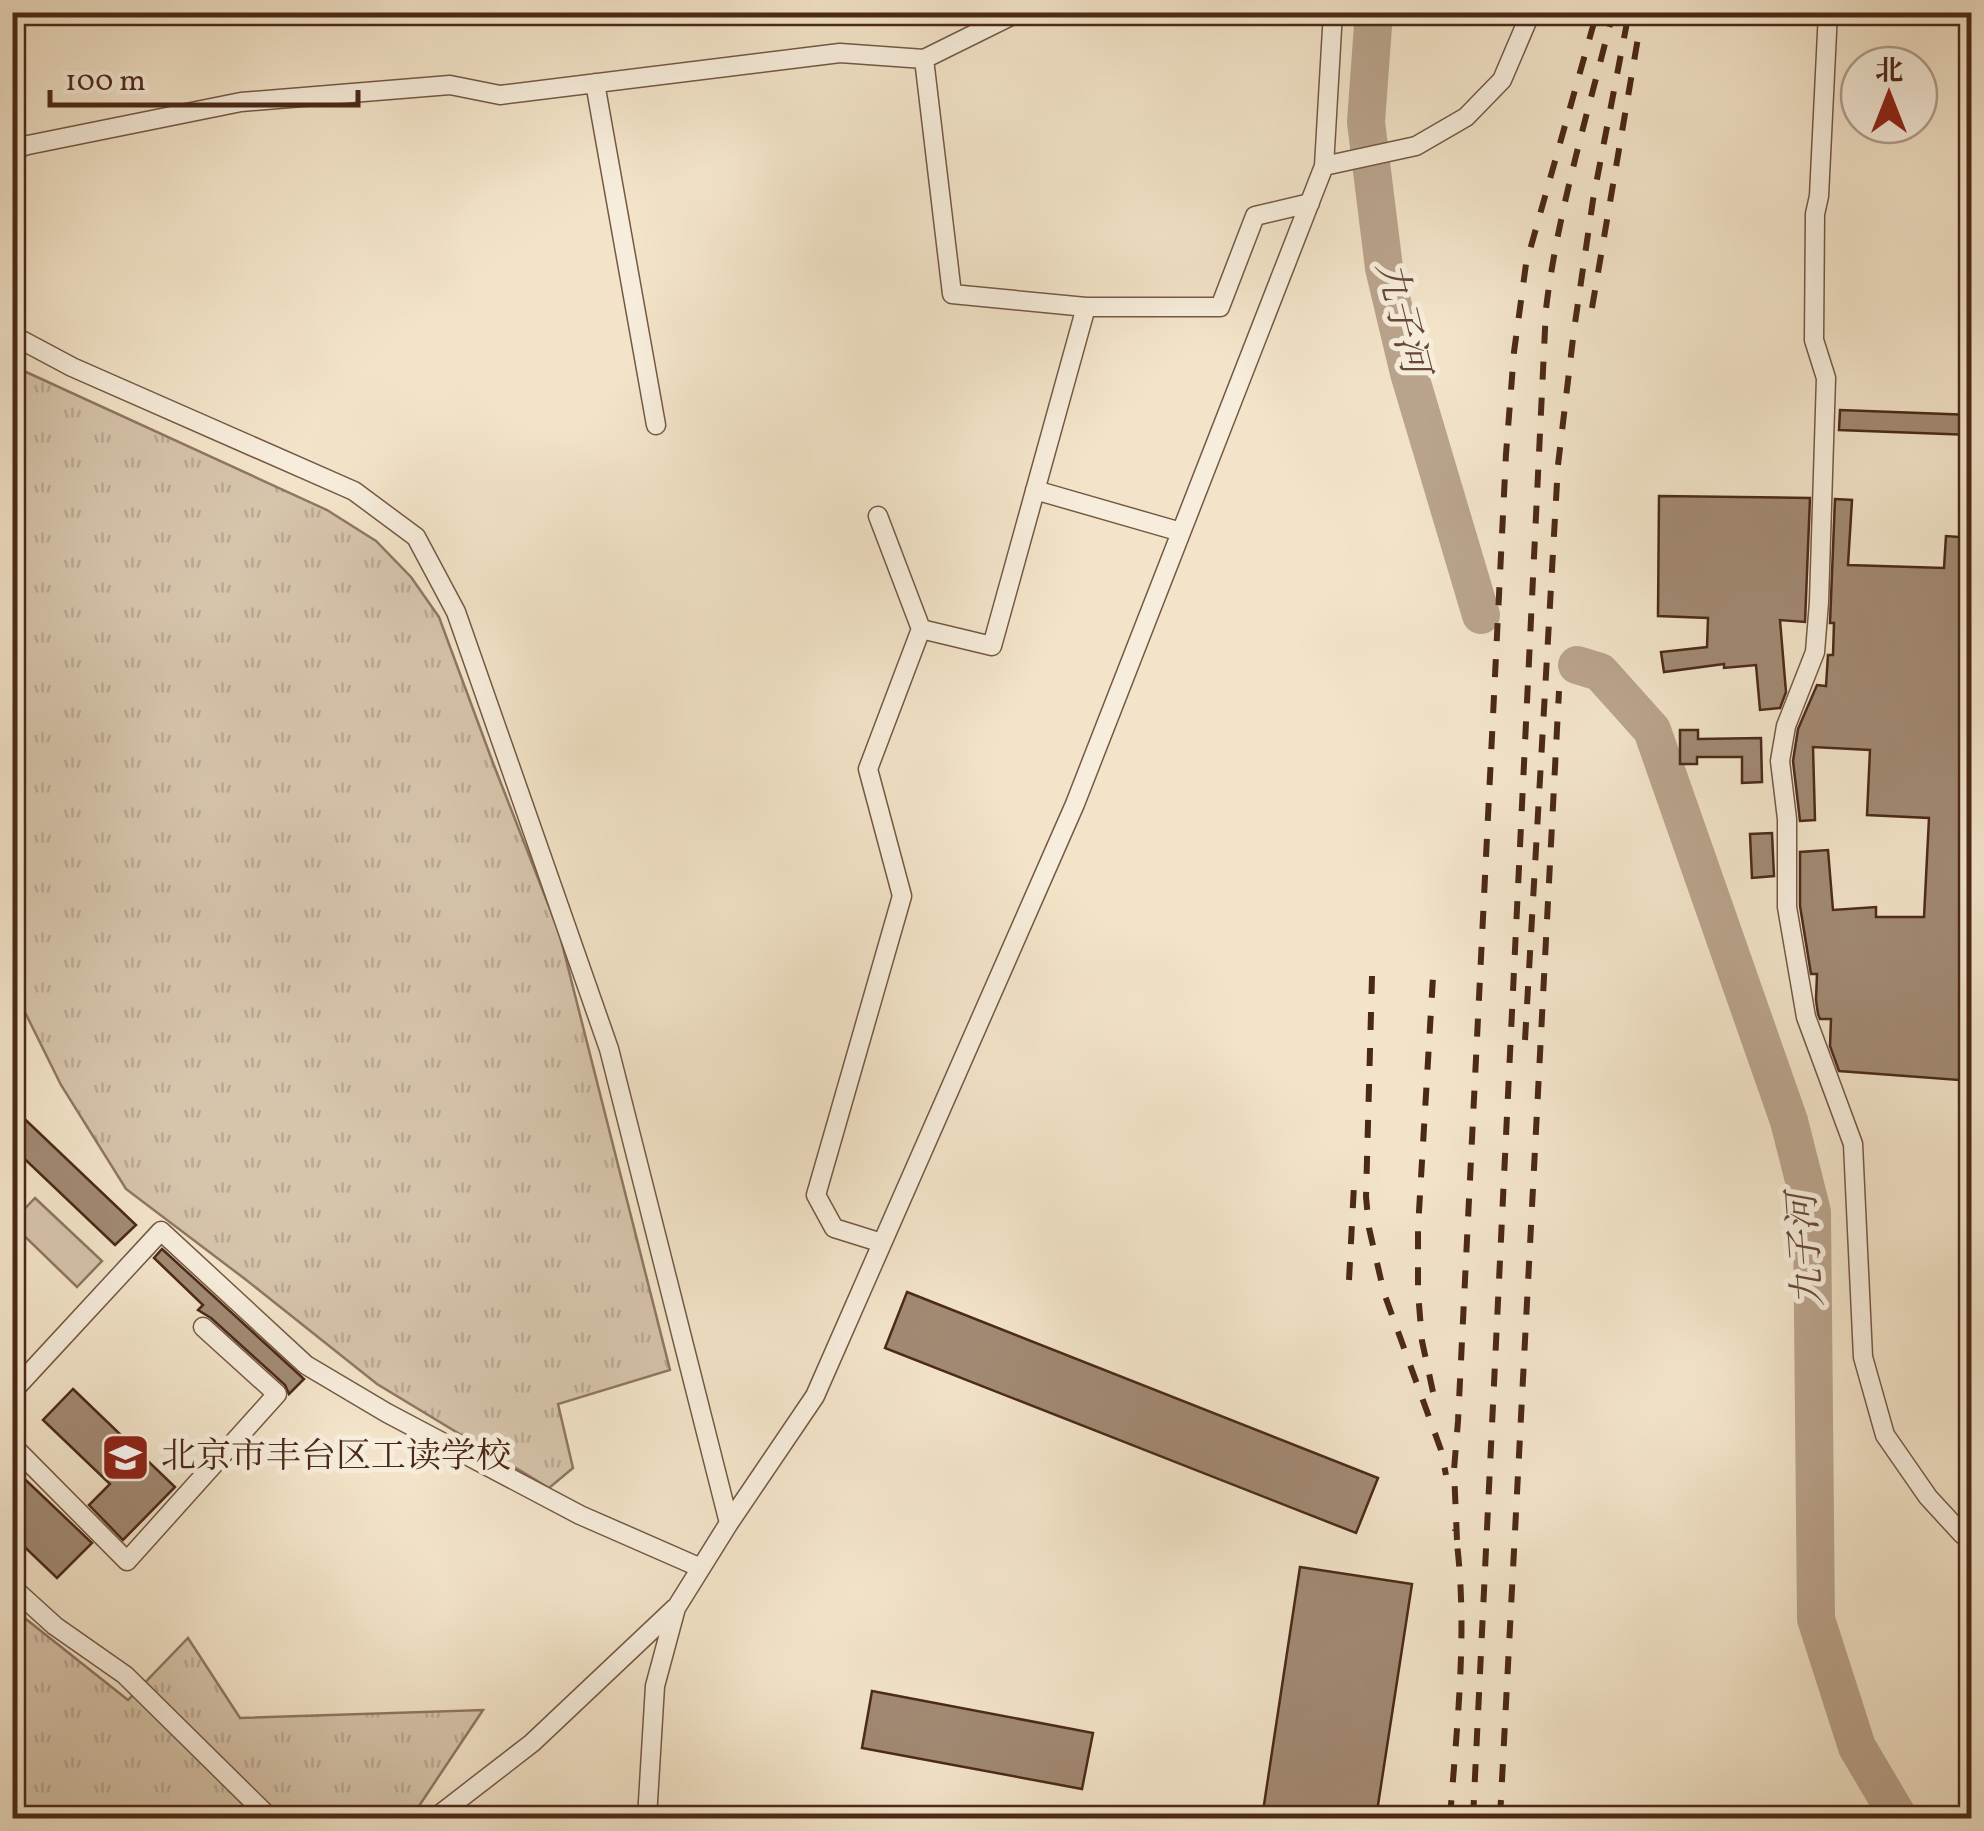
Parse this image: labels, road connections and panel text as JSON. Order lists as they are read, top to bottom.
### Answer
{
  "water": ["九子河"],
  "places": {
    "school or university": ["北京市丰台区工读学校"]
  },
  "scale_bar": "100 m",
  "north": "top"
}
